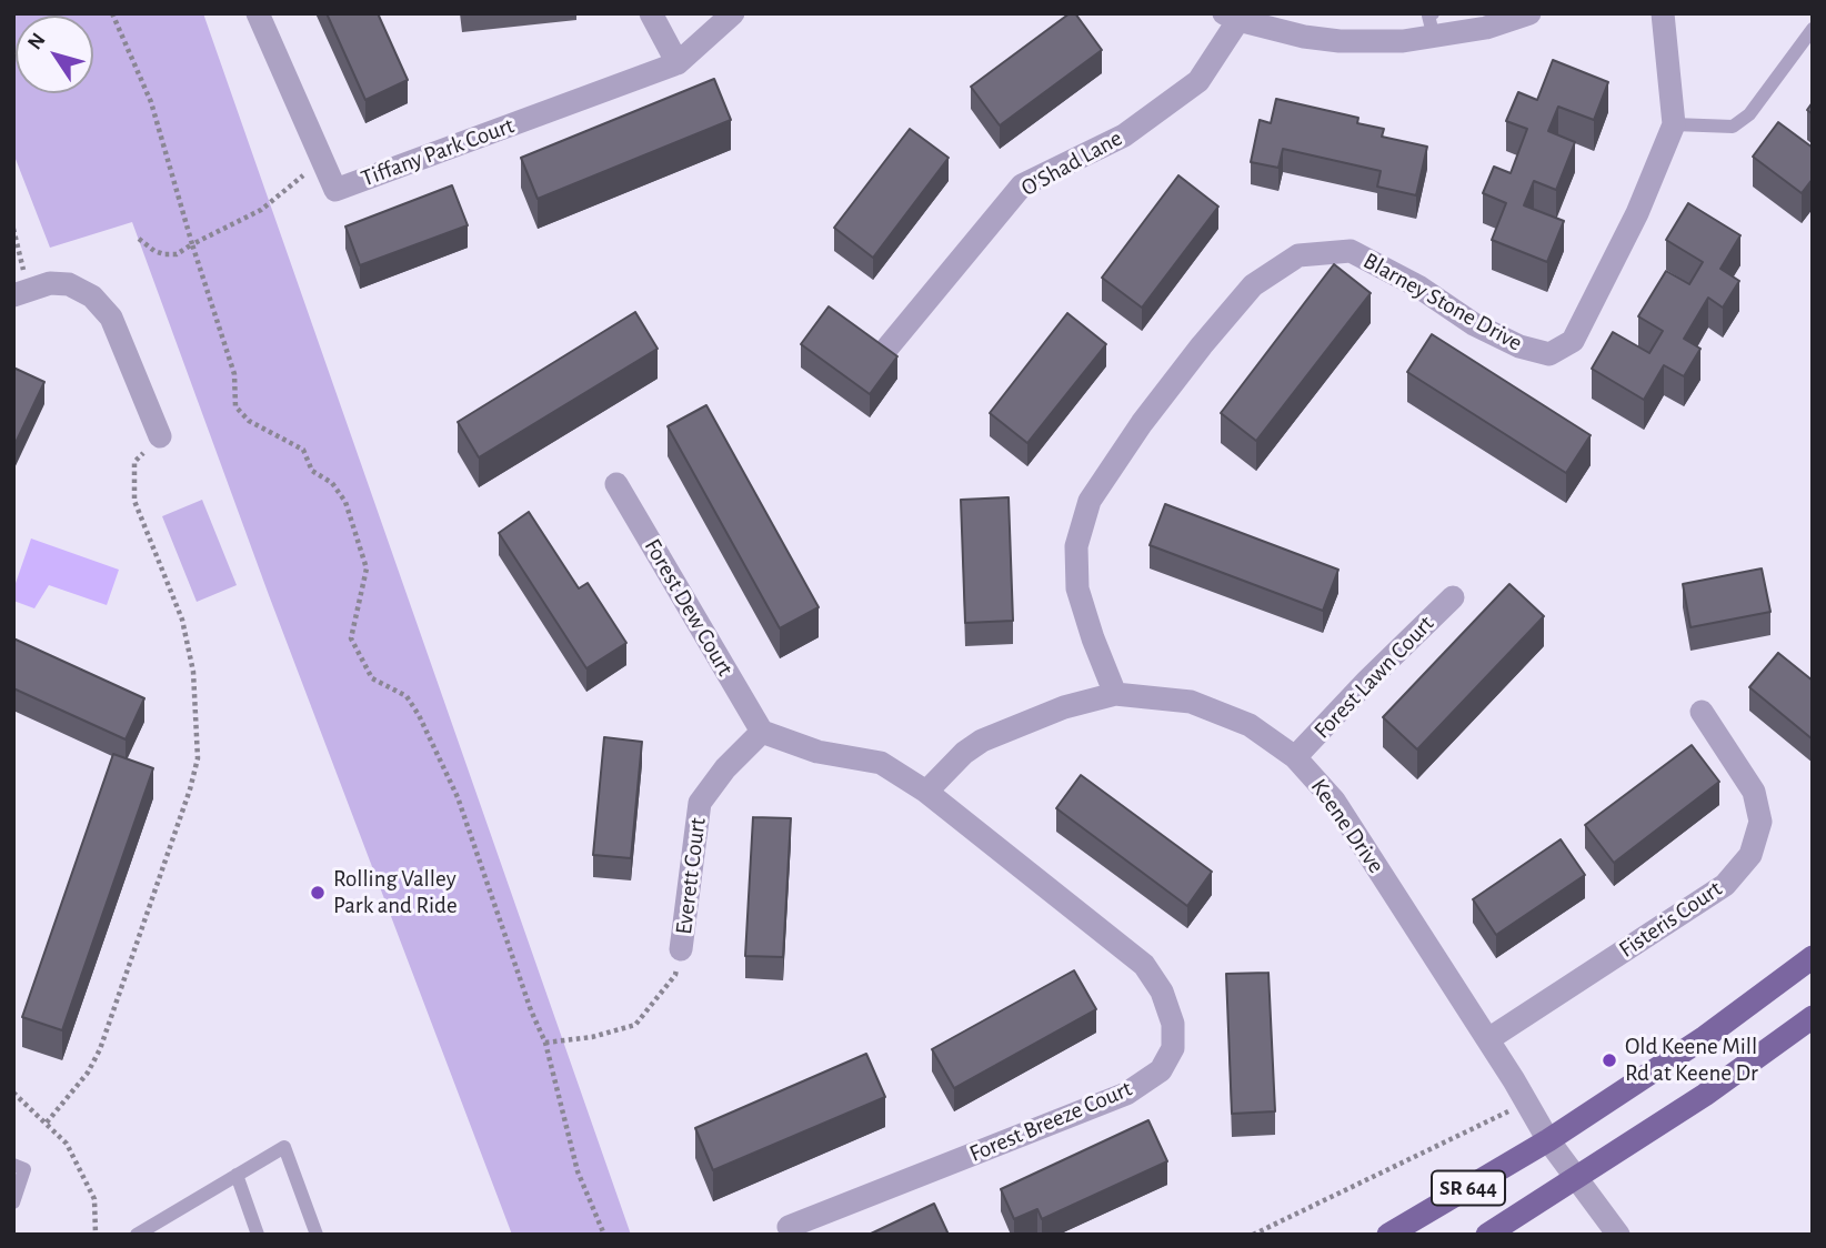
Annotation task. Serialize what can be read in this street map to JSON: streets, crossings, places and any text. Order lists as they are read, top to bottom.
{
  "streets": {
    "main road": ["SR 644"],
    "street": [
      "Tiffany Park Court",
      "O'Shad Lane",
      "Blarney Stone Drive",
      "Forest Dew Court",
      "Forest Lawn Court",
      "Keene Drive",
      "Everett Court",
      "Fisteris Court",
      "Forest Breeze Court"
    ]
  },
  "crossings": [
    ["Blarney Stone Drive", "Keene Drive"],
    ["Forest Dew Court", "Everett Court"],
    ["Forest Lawn Court", "Keene Drive"],
    ["Keene Drive", "Fisteris Court"],
    ["Keene Drive", "Forest Breeze Court"],
    ["Keene Drive", "SR 644"]
  ],
  "places": ["Rolling Valley Park and Ride", "Old Keene Mill Rd at Keene Dr"],
  "north": "top left"
}
